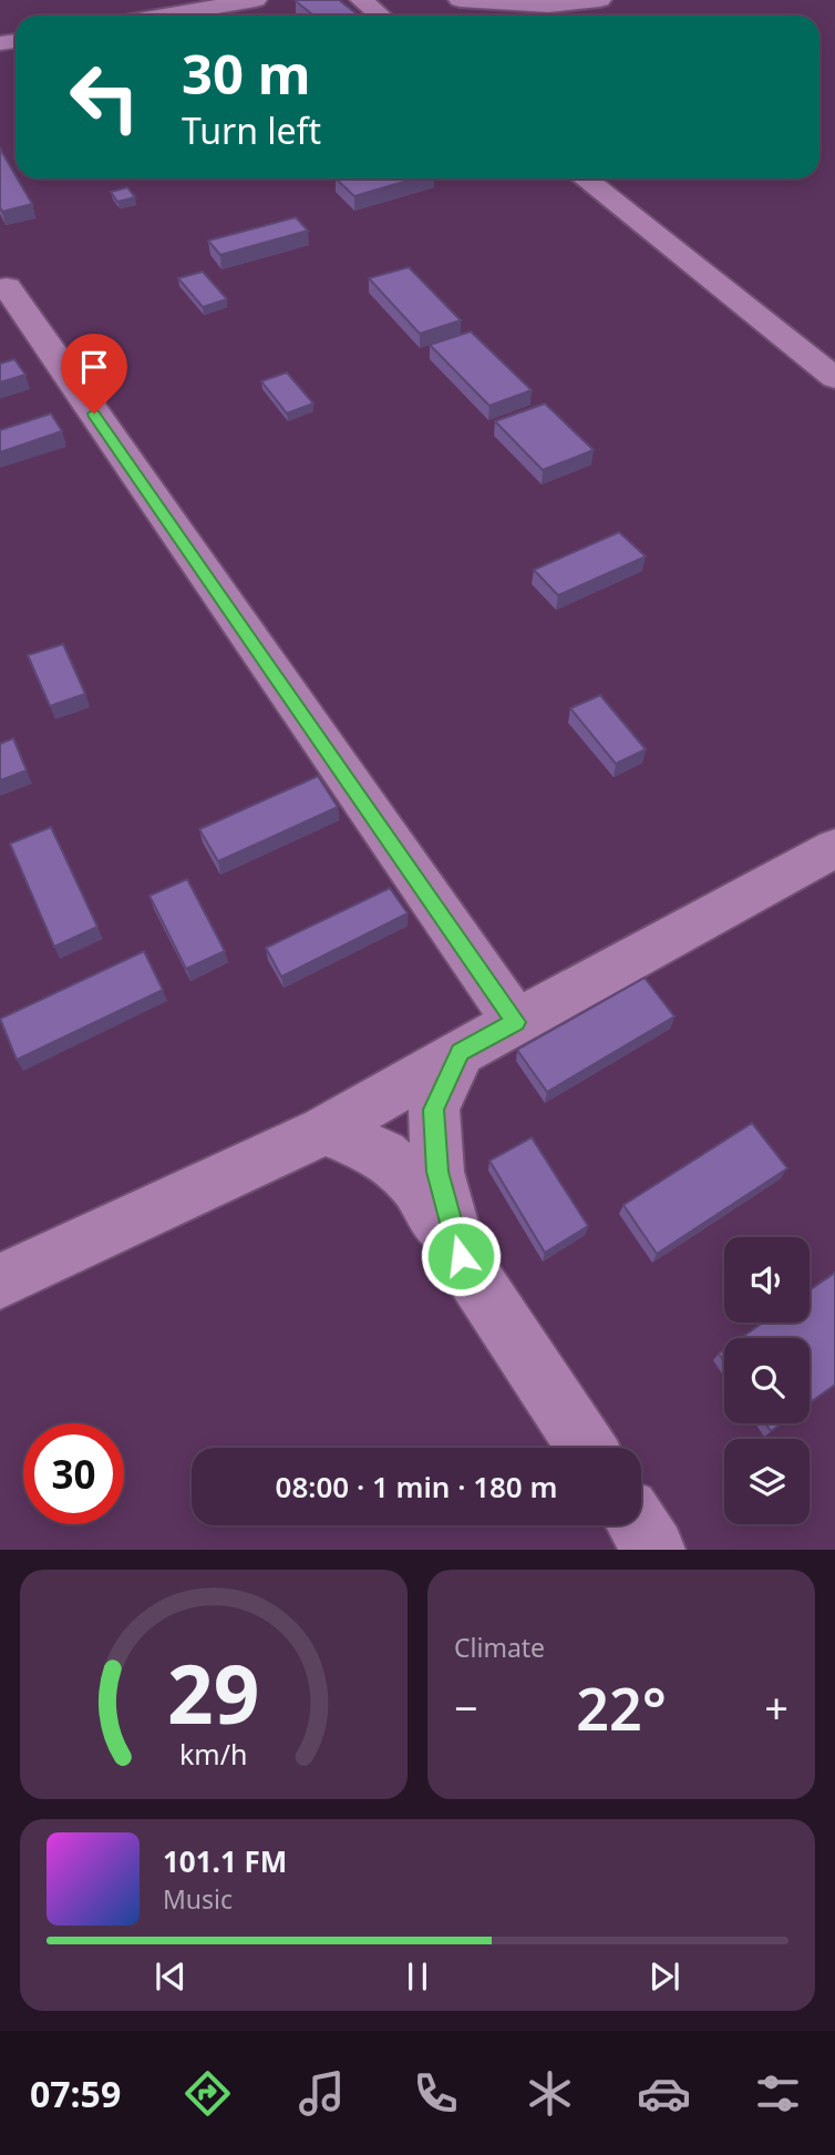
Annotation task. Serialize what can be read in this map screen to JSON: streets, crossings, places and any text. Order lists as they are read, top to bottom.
{
  "page": {
    "turn": ["30 m", "Turn left"],
    "limit": "30",
    "trip": "08:00 · 1 min · 180 m",
    "tile": "Climate",
    "heat": ["−", "22°", "+"],
    "song": ["101.1 FM", "Music"],
    "tabs": "07:59",
    "gauge": ["29", "km/h"]
  }
}
